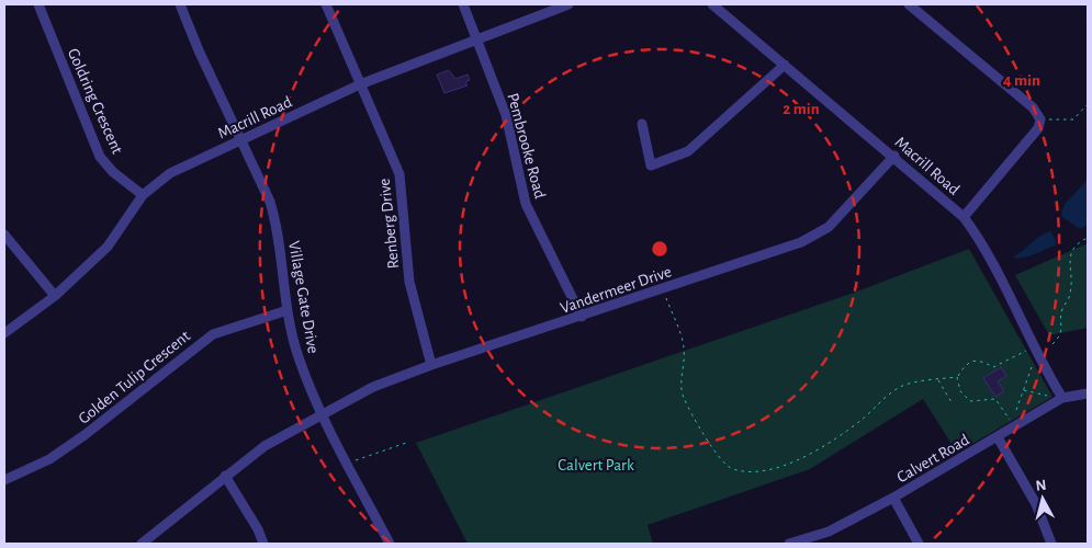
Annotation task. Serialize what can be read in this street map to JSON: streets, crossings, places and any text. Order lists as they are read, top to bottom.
{
  "streets": {
    "street": [
      "Goldring Crescent",
      "Macrill Road",
      "Pembrooke Road",
      "Renberg Drive",
      "Vandermeer Drive",
      "Village Gate Drive",
      "Golden Tulip Crescent",
      "Calvert Road"
    ]
  },
  "crossings": [
    ["Goldring Crescent", "Macrill Road"],
    ["Macrill Road", "Pembrooke Road"],
    ["Macrill Road", "Renberg Drive"],
    ["Macrill Road", "Vandermeer Drive"],
    ["Macrill Road", "Village Gate Drive"],
    ["Macrill Road", "Calvert Road"],
    ["Pembrooke Road", "Vandermeer Drive"],
    ["Renberg Drive", "Vandermeer Drive"],
    ["Vandermeer Drive", "Village Gate Drive"],
    ["Village Gate Drive", "Golden Tulip Crescent"]
  ],
  "parks": ["Calvert Park"],
  "north": "top",
  "rings": ["4 min", "2 min"]
}
